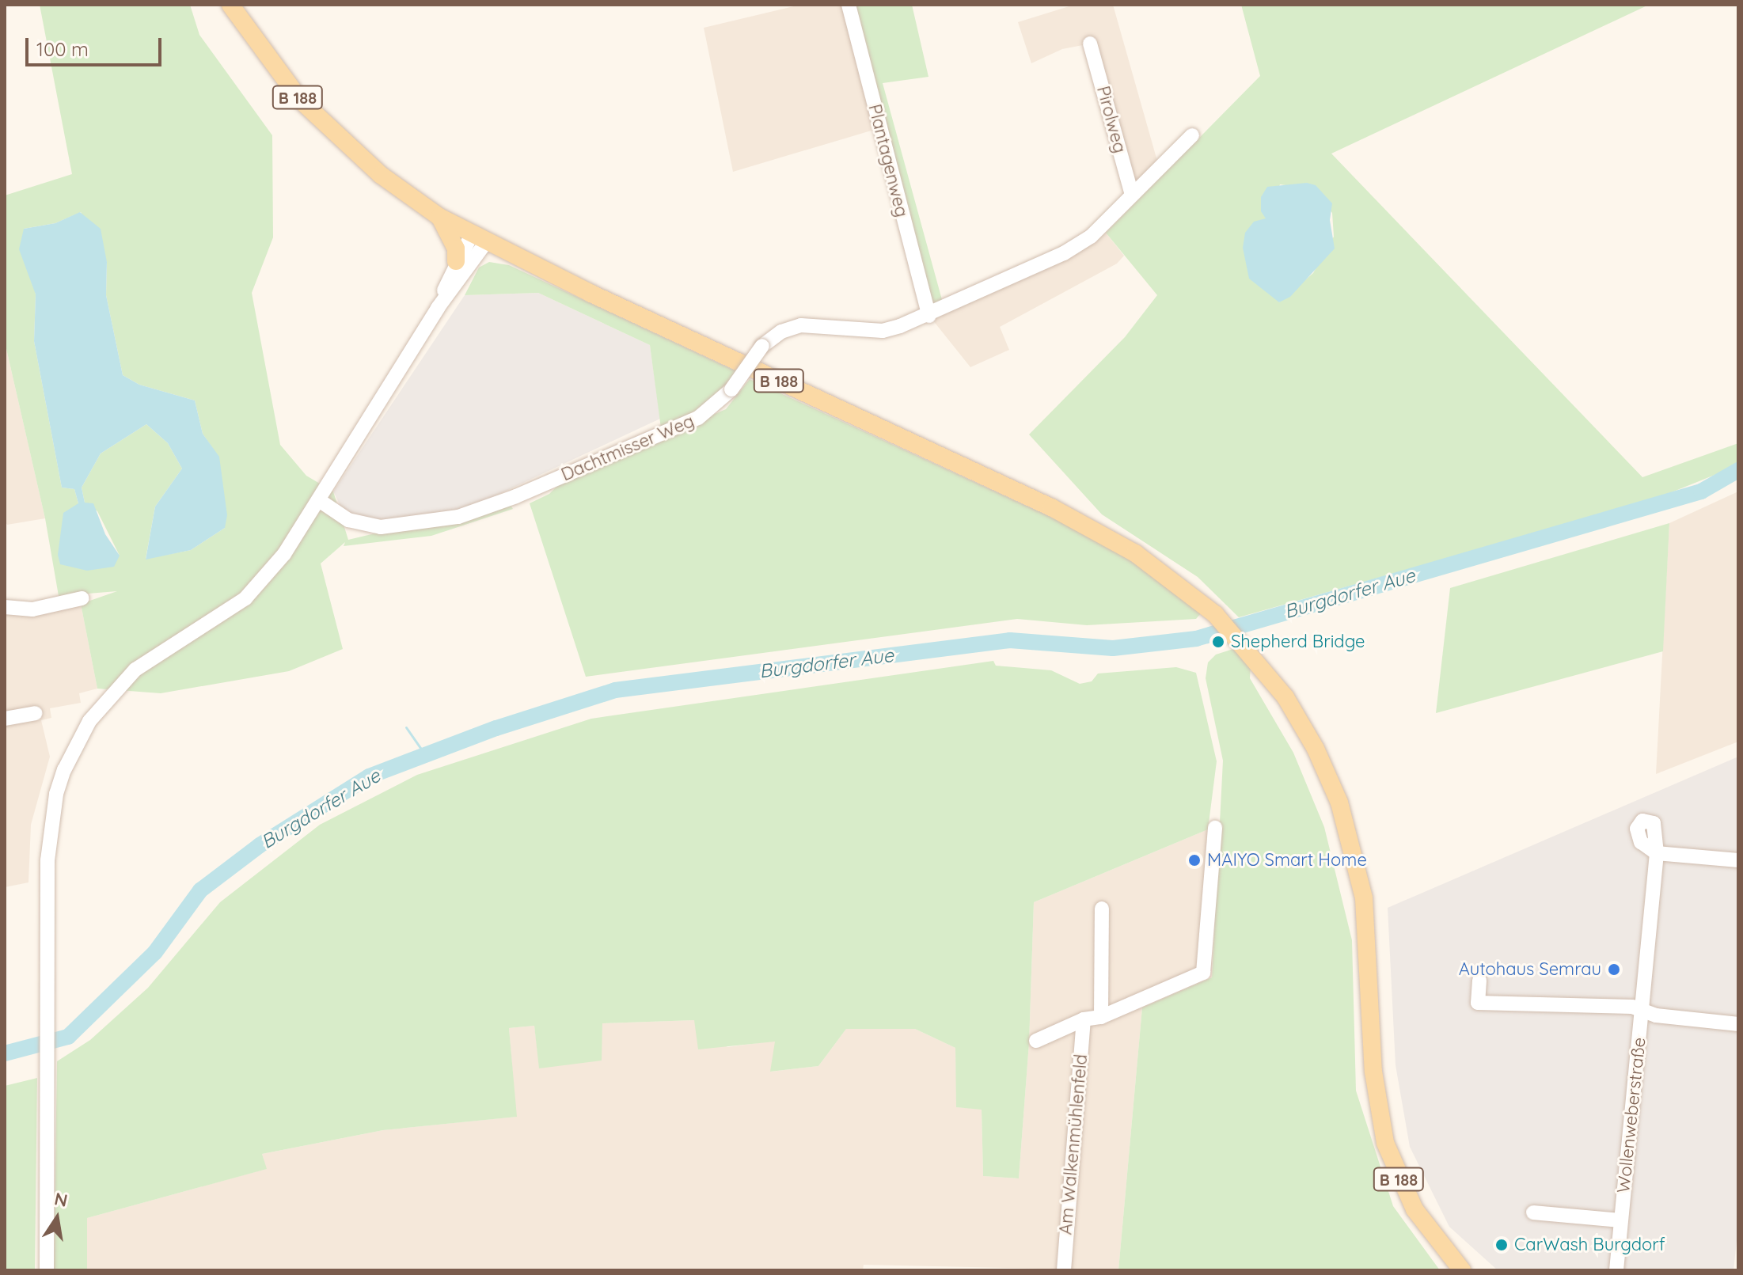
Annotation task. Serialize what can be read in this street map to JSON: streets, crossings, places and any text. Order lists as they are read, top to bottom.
{
  "streets": {
    "main road": ["B 188"],
    "street": [
      "Pirolweg",
      "Plantagenweg",
      "Dachtmisser Weg",
      "Wollenweberstraße",
      "Am Walkenmühlenfeld"
    ]
  },
  "crossings": [
    ["Pirolweg", "Dachtmisser Weg"],
    ["Plantagenweg", "Dachtmisser Weg"]
  ],
  "water": ["Burgdorfer Aue"],
  "places": [
    "Shepherd Bridge",
    "MAIYO Smart Home",
    "Autohaus Semrau",
    "CarWash Burgdorf"
  ],
  "scale_bar": "100 m",
  "north": "top"
}
